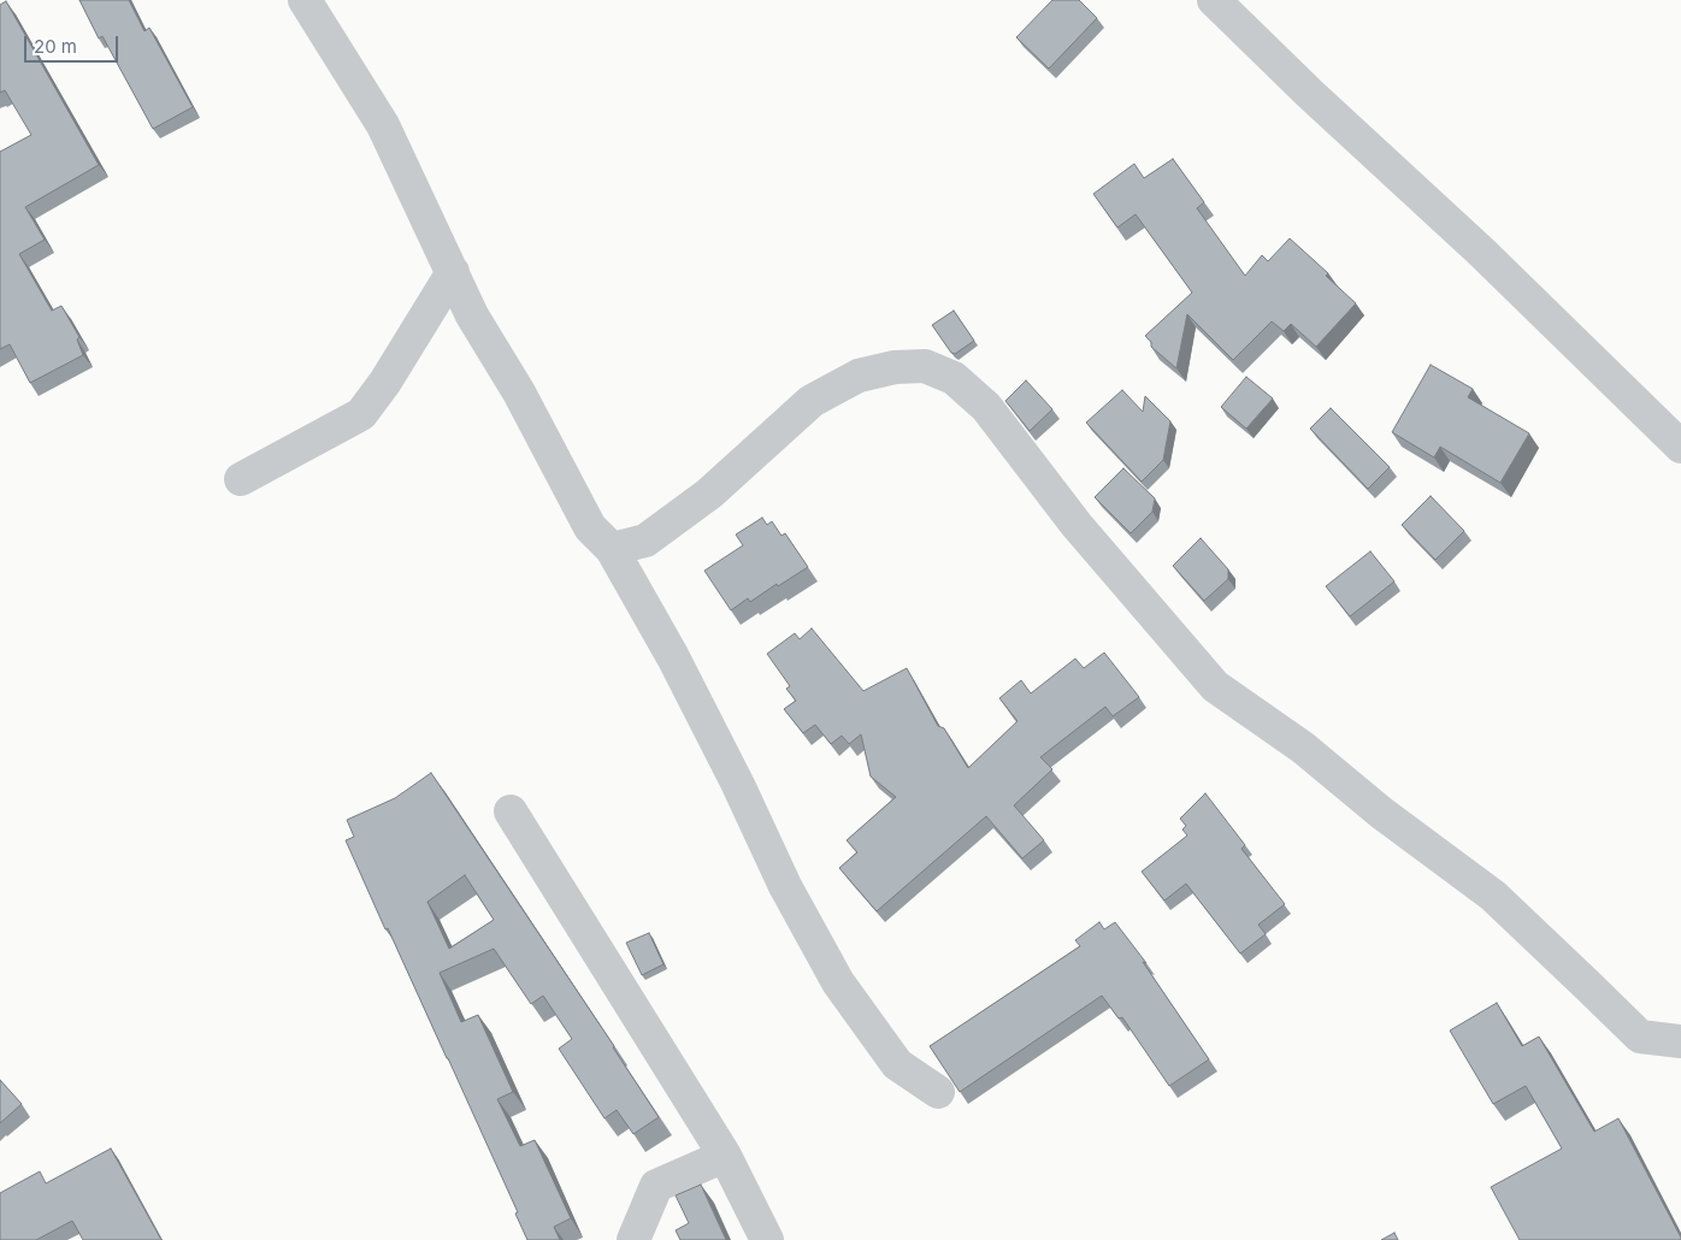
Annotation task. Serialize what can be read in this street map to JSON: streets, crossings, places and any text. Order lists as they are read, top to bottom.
{
  "scale_bar": "20 m"
}
